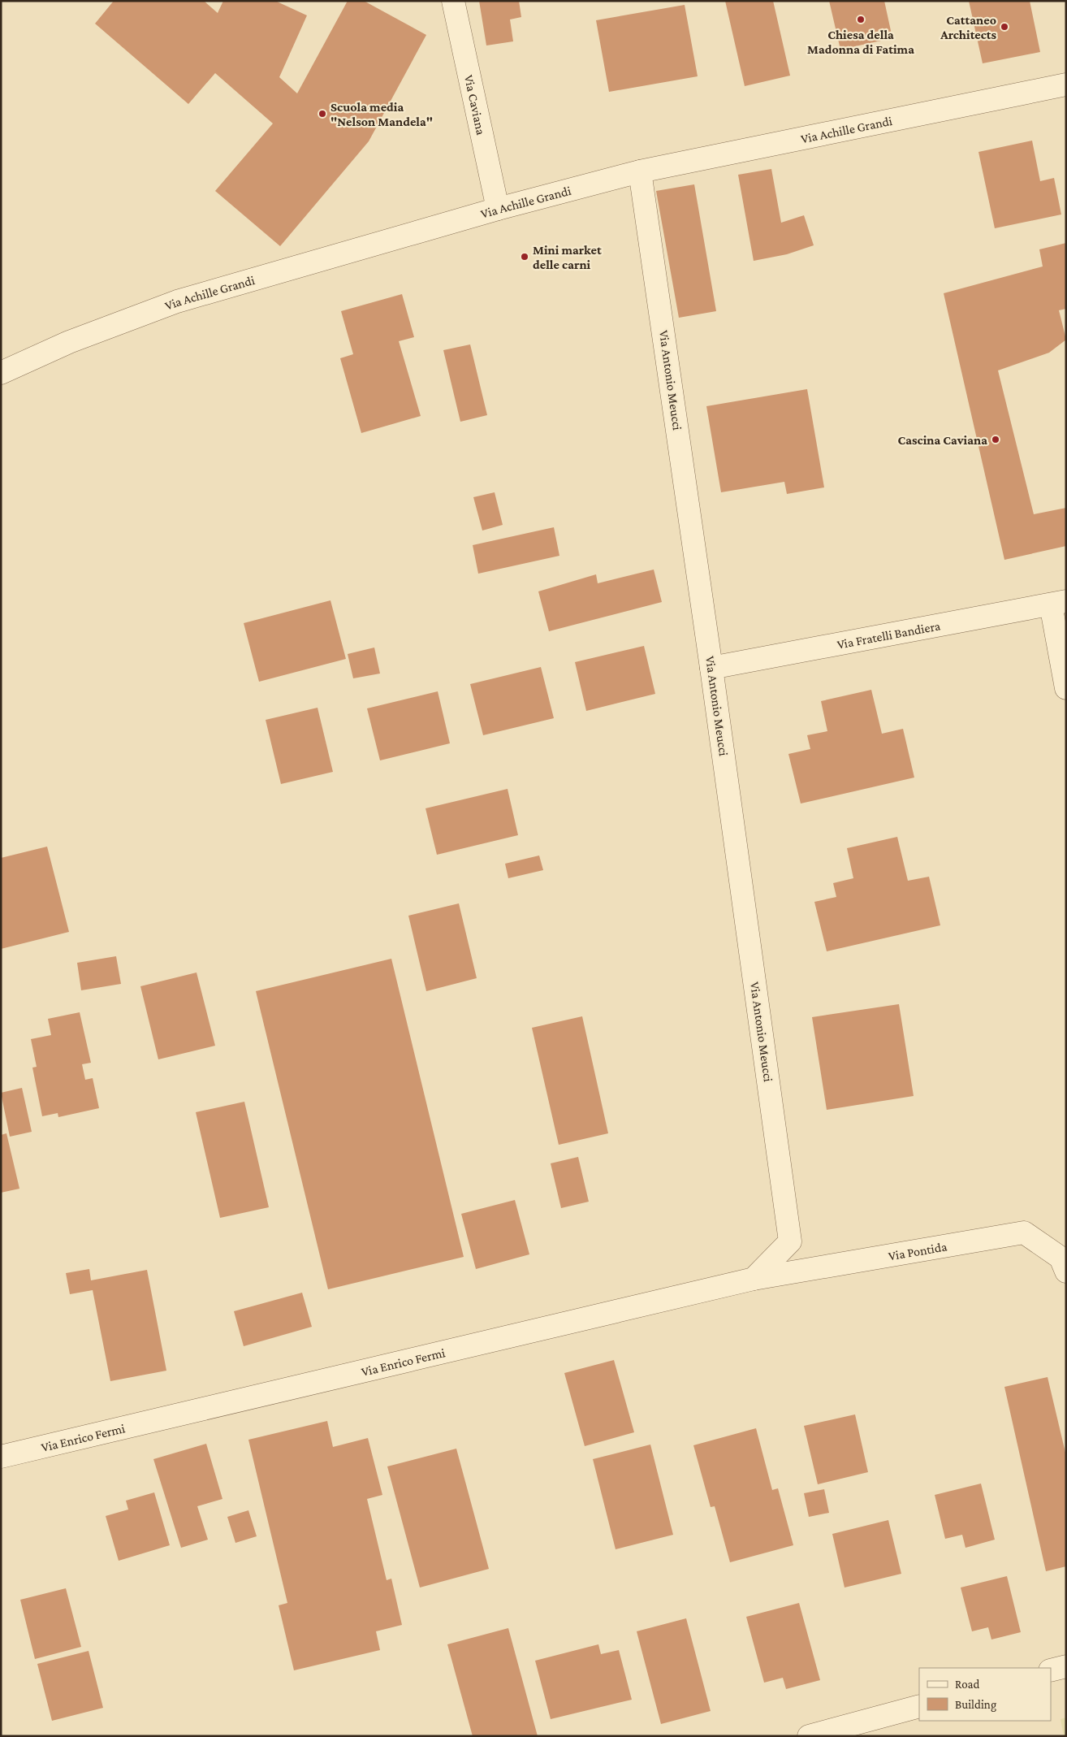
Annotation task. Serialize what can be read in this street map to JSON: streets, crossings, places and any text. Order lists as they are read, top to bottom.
{
  "streets": {
    "street": [
      "Via Caviana",
      "Via Achille Grandi",
      "Via Antonio Meucci",
      "Via Fratelli Bandiera",
      "Via Pontida",
      "Via Enrico Fermi"
    ]
  },
  "crossings": [
    ["Via Caviana", "Via Achille Grandi"],
    ["Via Achille Grandi", "Via Antonio Meucci"],
    ["Via Antonio Meucci", "Via Fratelli Bandiera"],
    ["Via Antonio Meucci", "Via Pontida"],
    ["Via Antonio Meucci", "Via Enrico Fermi"],
    ["Via Pontida", "Via Enrico Fermi"]
  ],
  "places": [
    "Chiesa della Madonna di Fatima",
    "Cattaneo Architects",
    "Scuola media \"Nelson Mandela\"",
    "Mini market delle carni",
    "Cascina Caviana"
  ],
  "legend": ["Road", "Building"]
}
